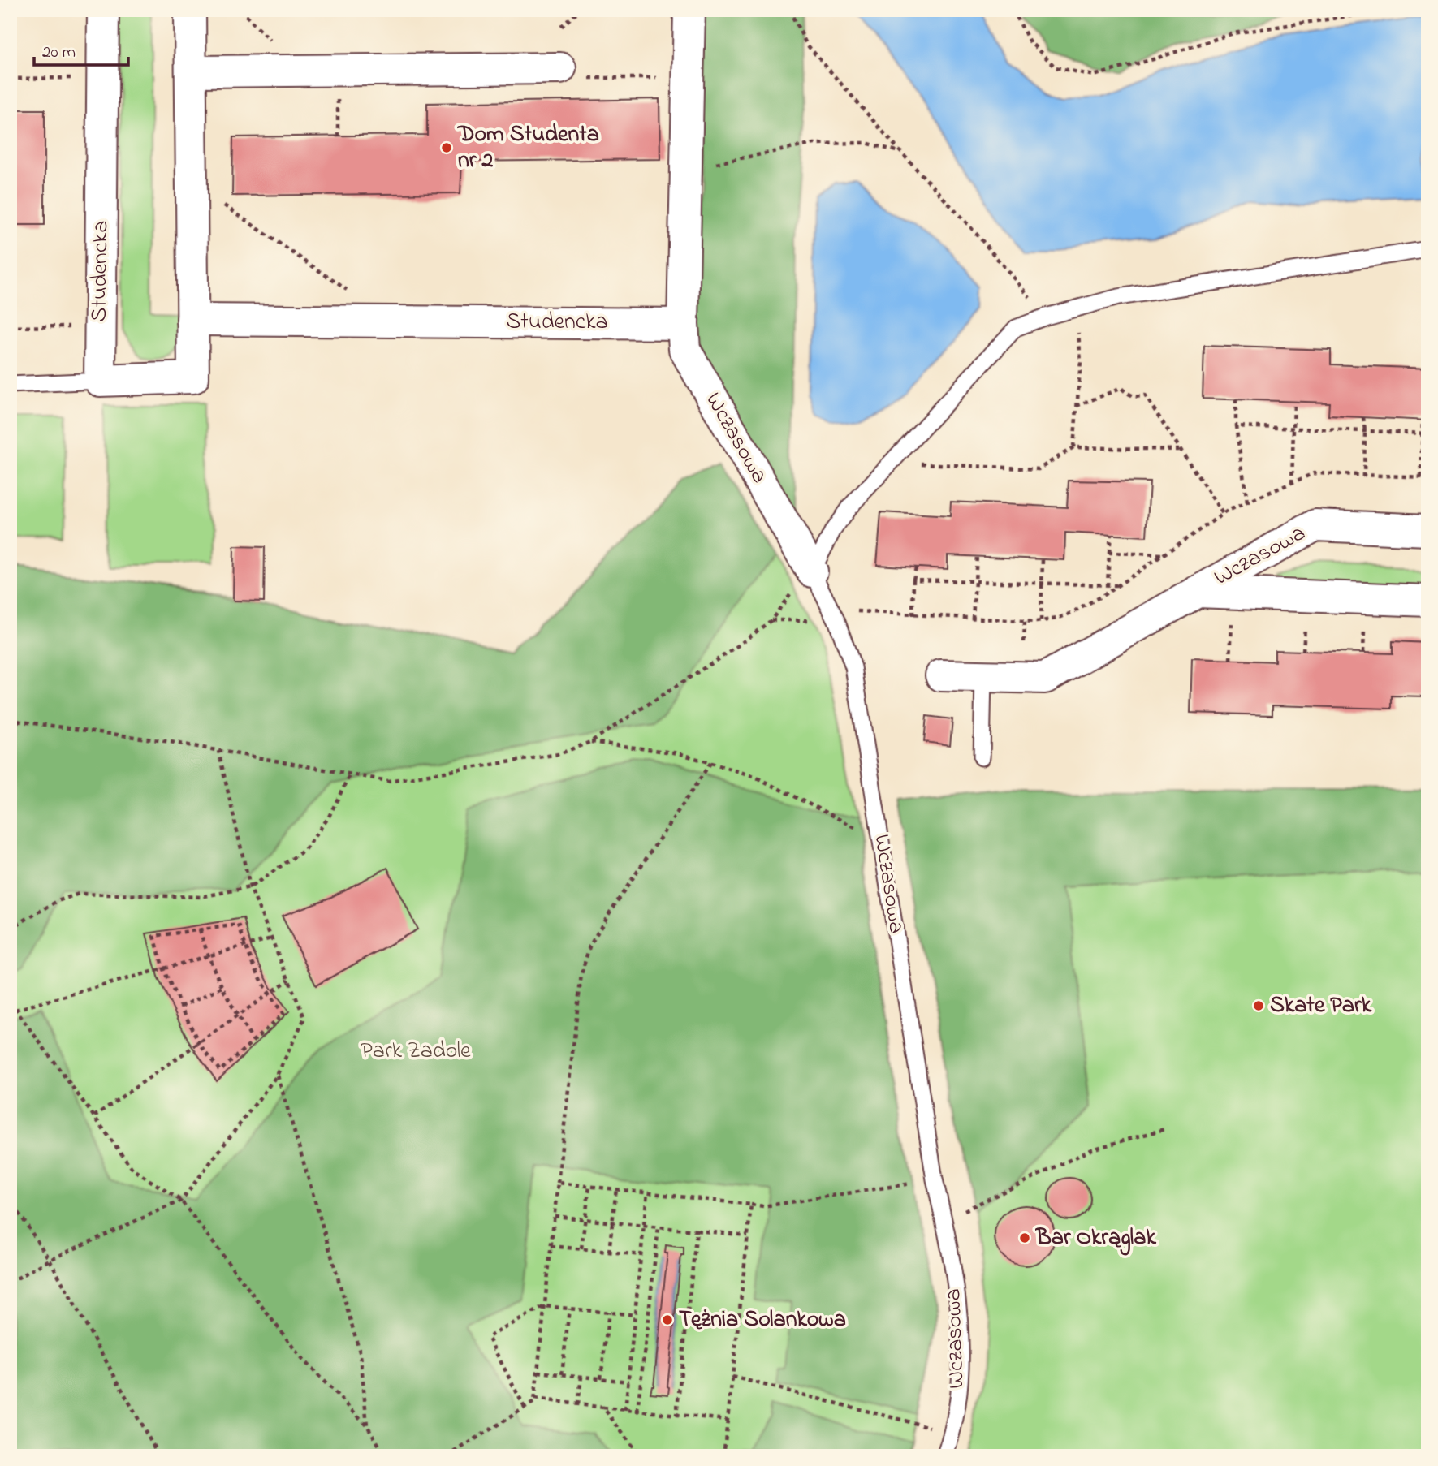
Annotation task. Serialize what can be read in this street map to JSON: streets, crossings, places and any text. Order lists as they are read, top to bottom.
{
  "streets": {
    "street": ["Studencka", "Wczasowa"]
  },
  "crossings": [
    ["Studencka", "Wczasowa"]
  ],
  "parks": ["Park Zadole"],
  "places": [
    "Dom Studenta nr 2",
    "Skate Park",
    "Bar Okrąglak",
    "Tężnia Solankowa"
  ],
  "scale_bar": "20 m"
}
